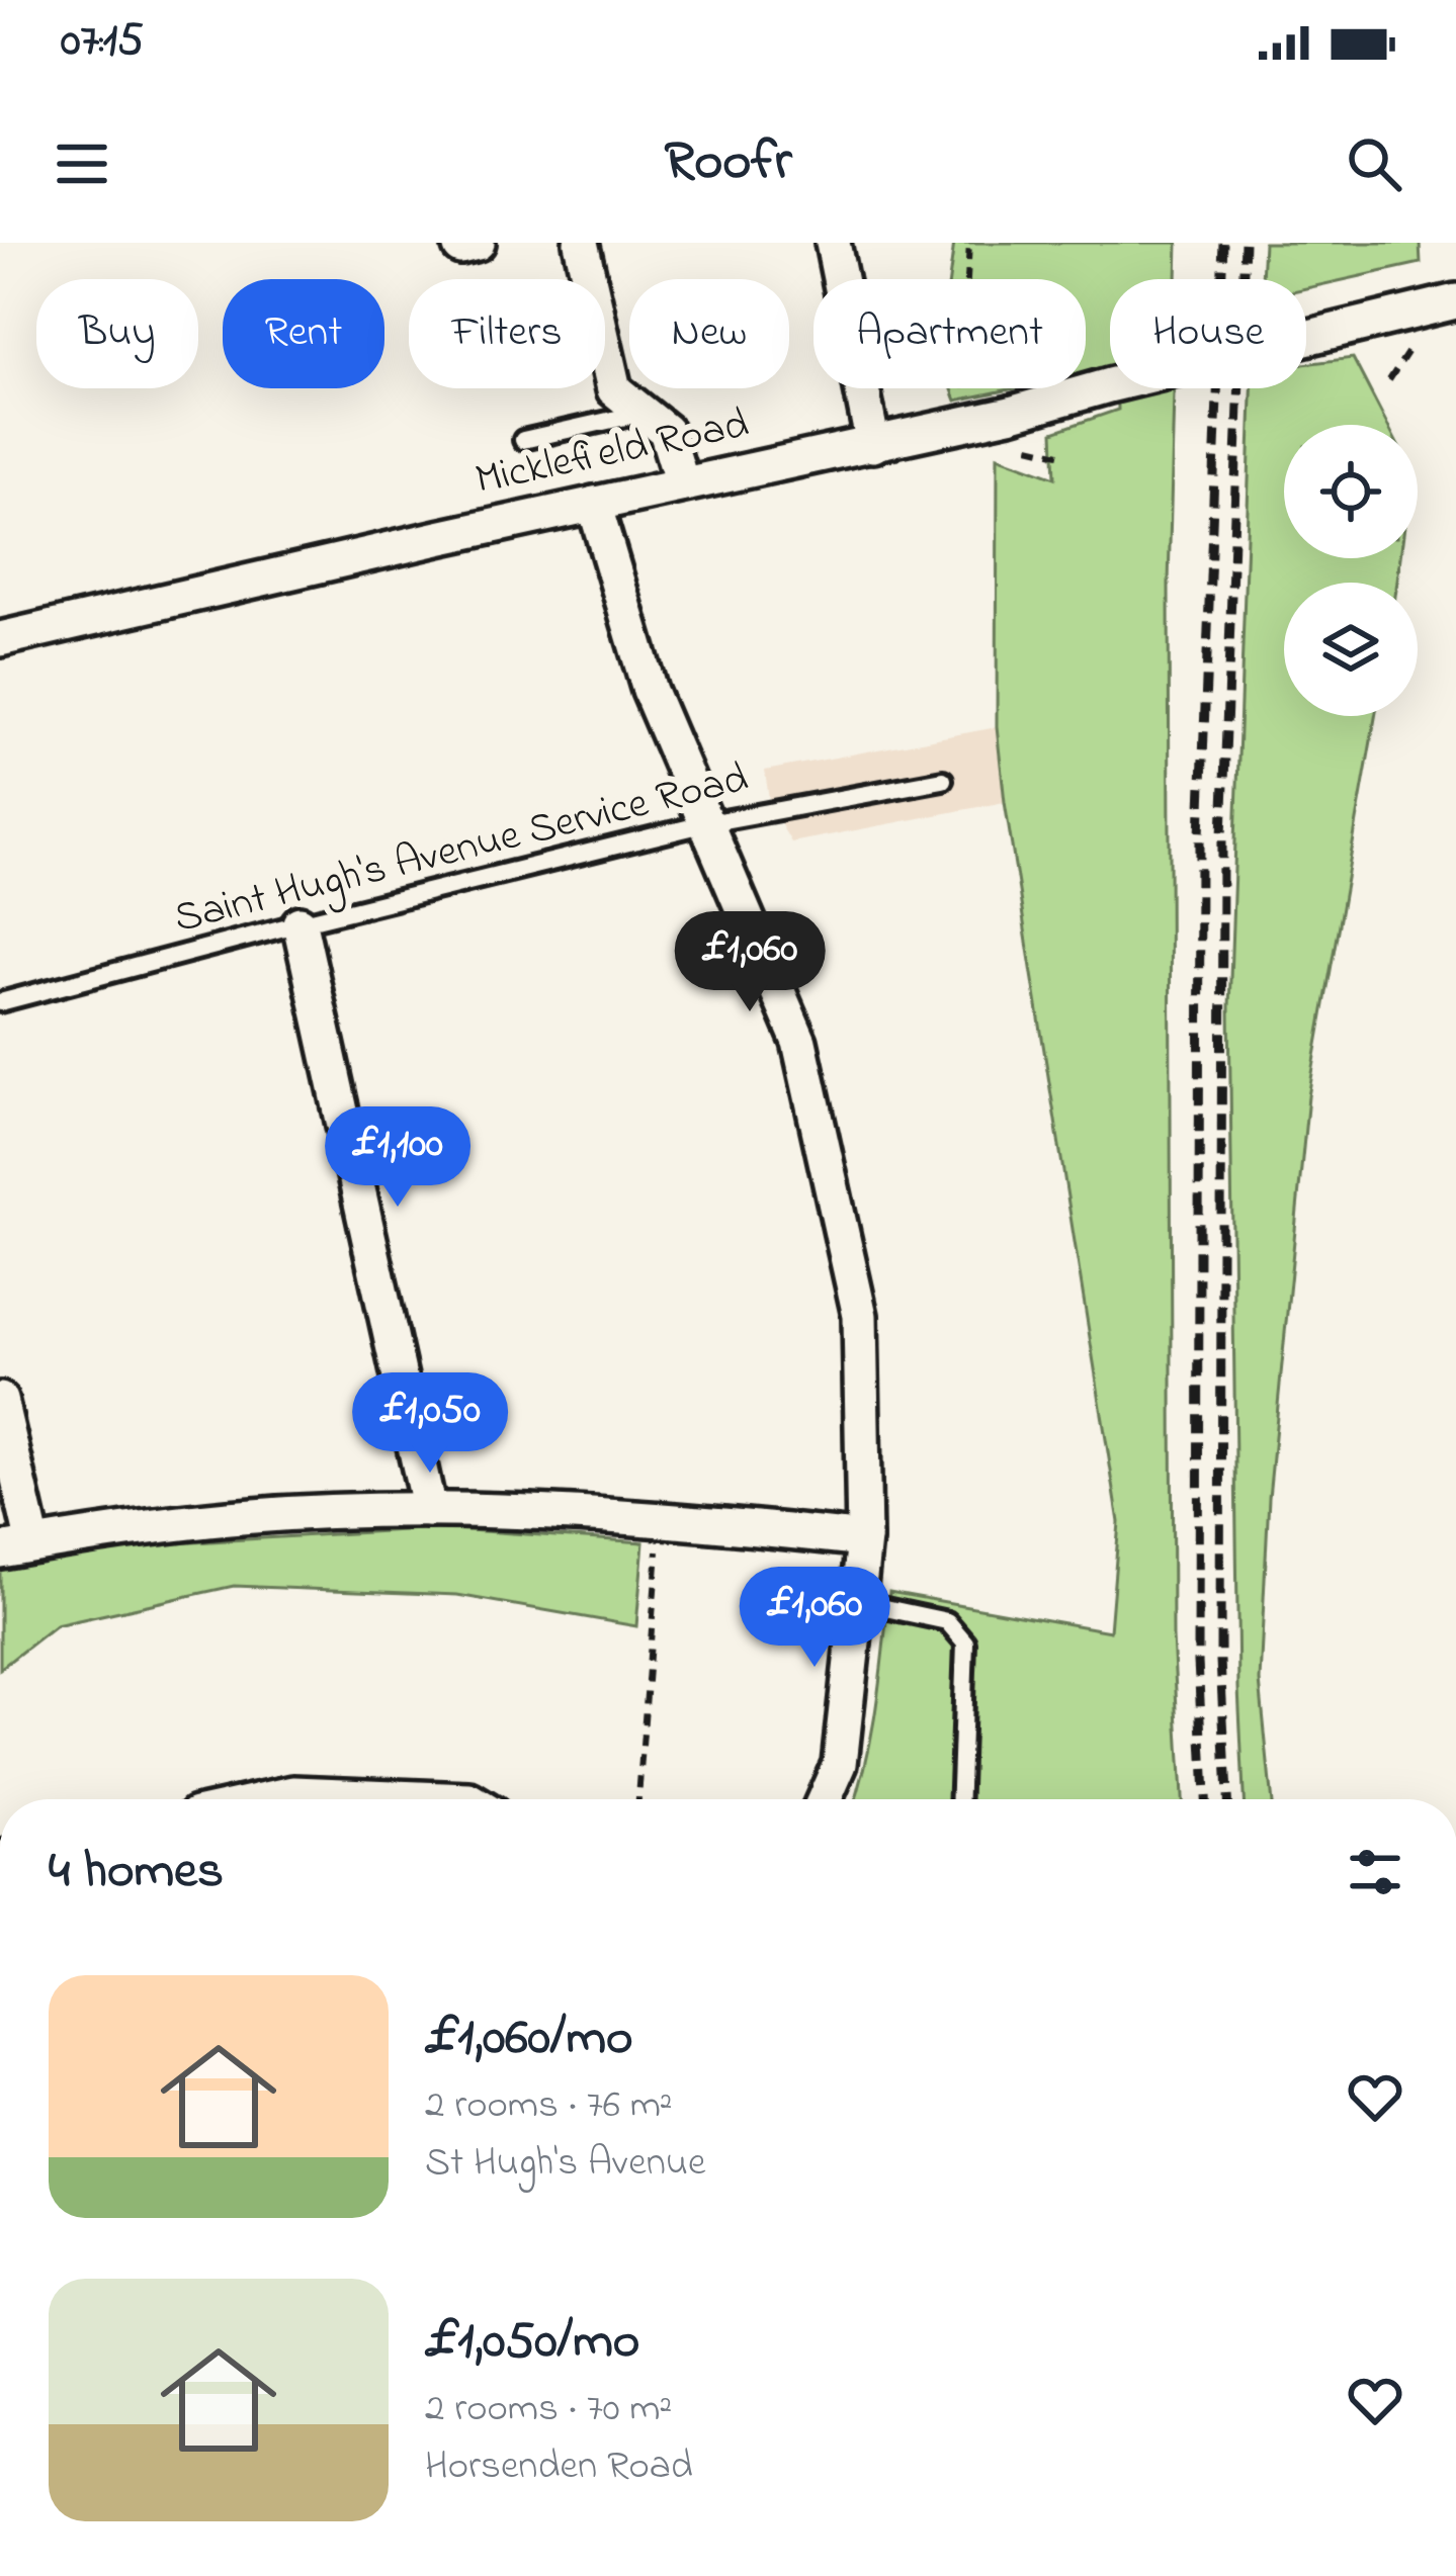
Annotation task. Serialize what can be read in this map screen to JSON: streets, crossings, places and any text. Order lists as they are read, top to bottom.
{
  "streets": {
    "street": ["Micklefield Road"],
    "lane": ["Saint Hugh's Avenue Service Road"]
  },
  "page": {
    "status": "07:15",
    "header": "Roofr",
    "chip": [
      "Buy",
      "Rent",
      "Filters",
      "New",
      "Apartment",
      "House"
    ],
    "price": [
      "£1,060",
      "£1,100",
      "£1,050",
      "£1,060"
    ],
    "heading": "4 homes",
    "list": [
      {
        "name": "£1,060/mo",
        "note": "2 rooms · 76 m² · St Hugh's Avenue"
      },
      {
        "name": "£1,050/mo",
        "note": "2 rooms · 70 m² · Horsenden Road"
      }
    ]
  }
}
